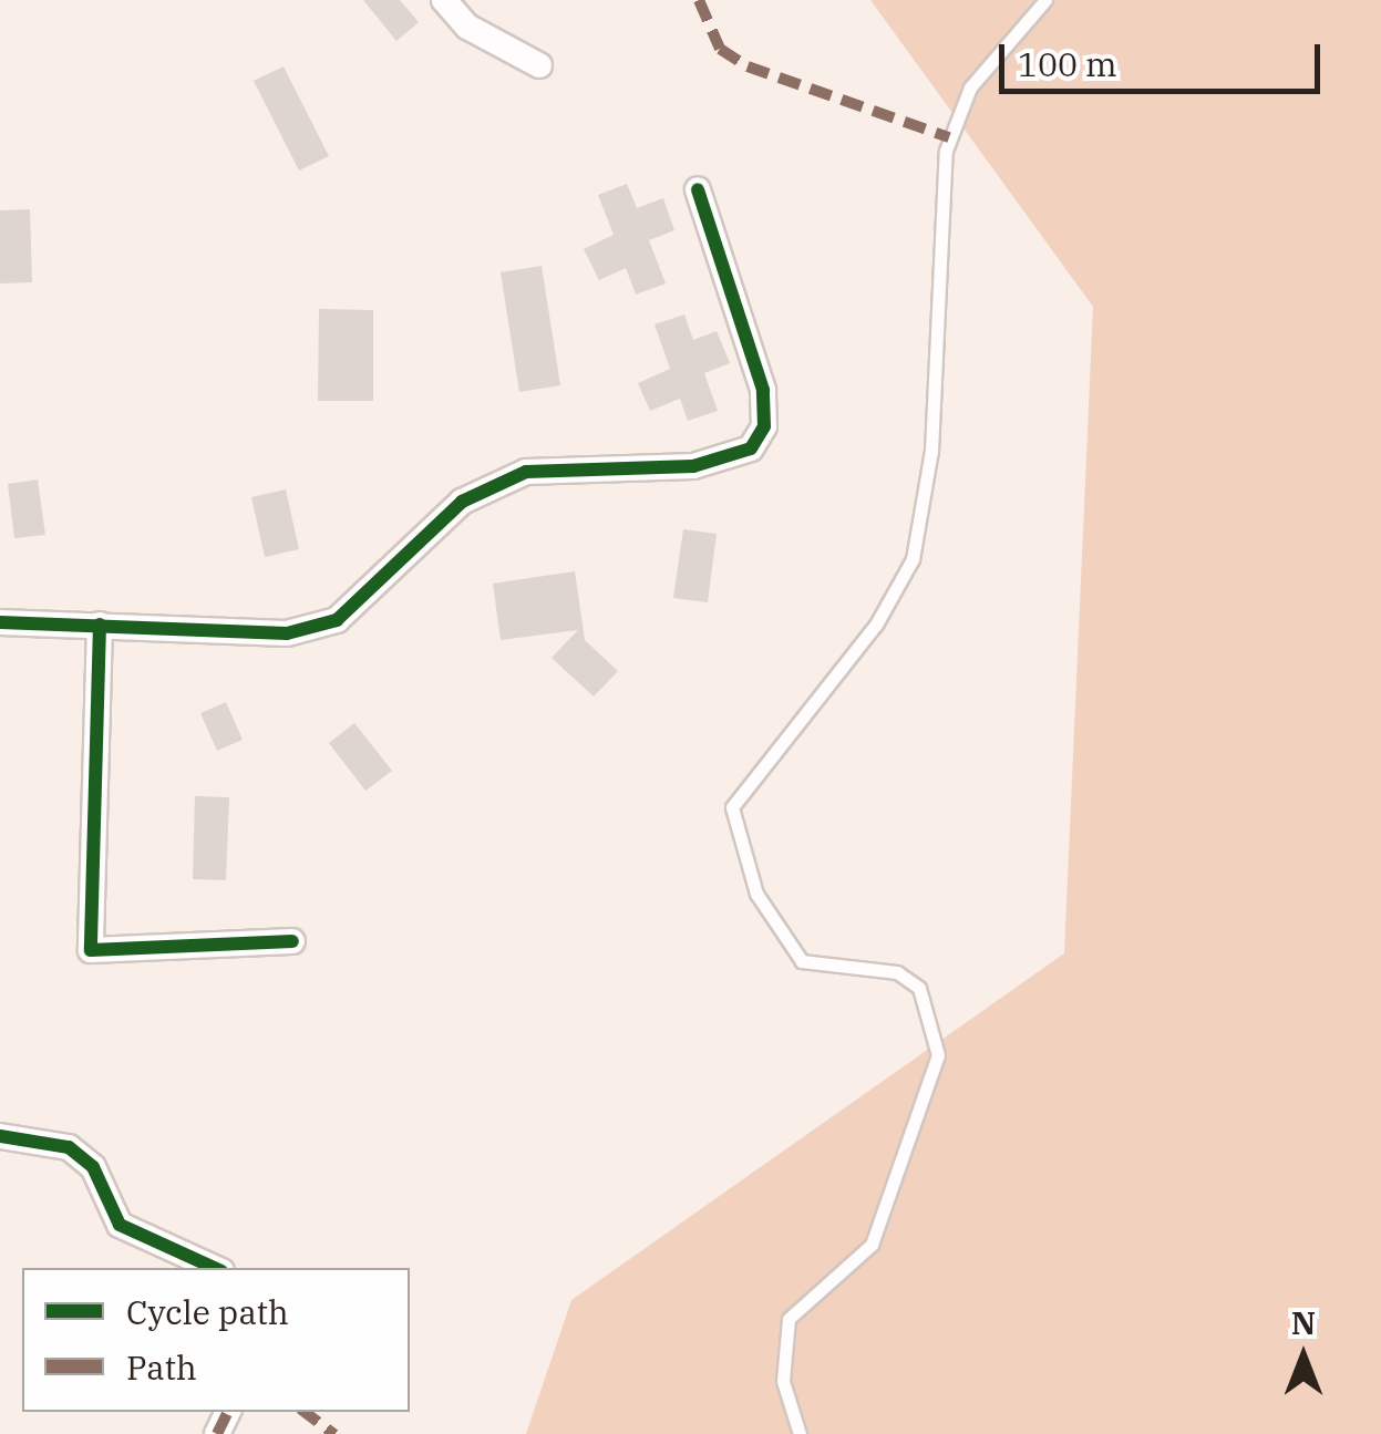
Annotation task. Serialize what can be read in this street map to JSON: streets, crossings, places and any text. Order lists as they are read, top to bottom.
{
  "legend": ["Cycle path", "Path"],
  "scale_bar": "100 m",
  "north": "top"
}
